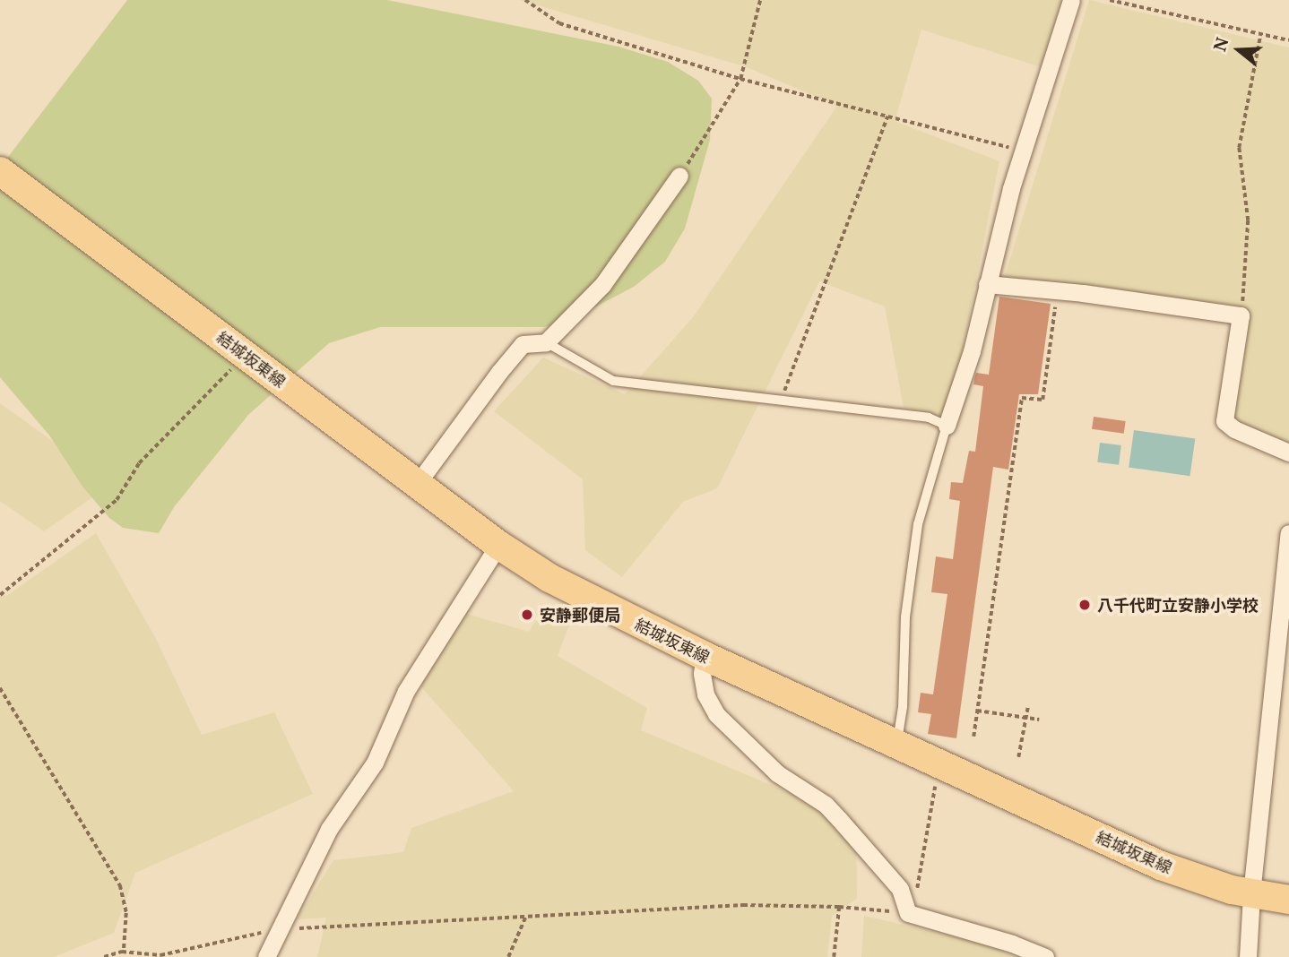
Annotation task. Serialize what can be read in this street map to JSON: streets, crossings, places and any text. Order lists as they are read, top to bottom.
{
  "streets": {
    "main road": ["結城坂東線"]
  },
  "places": ["八千代町立安静小学校", "安静郵便局"],
  "north": "left"
}
